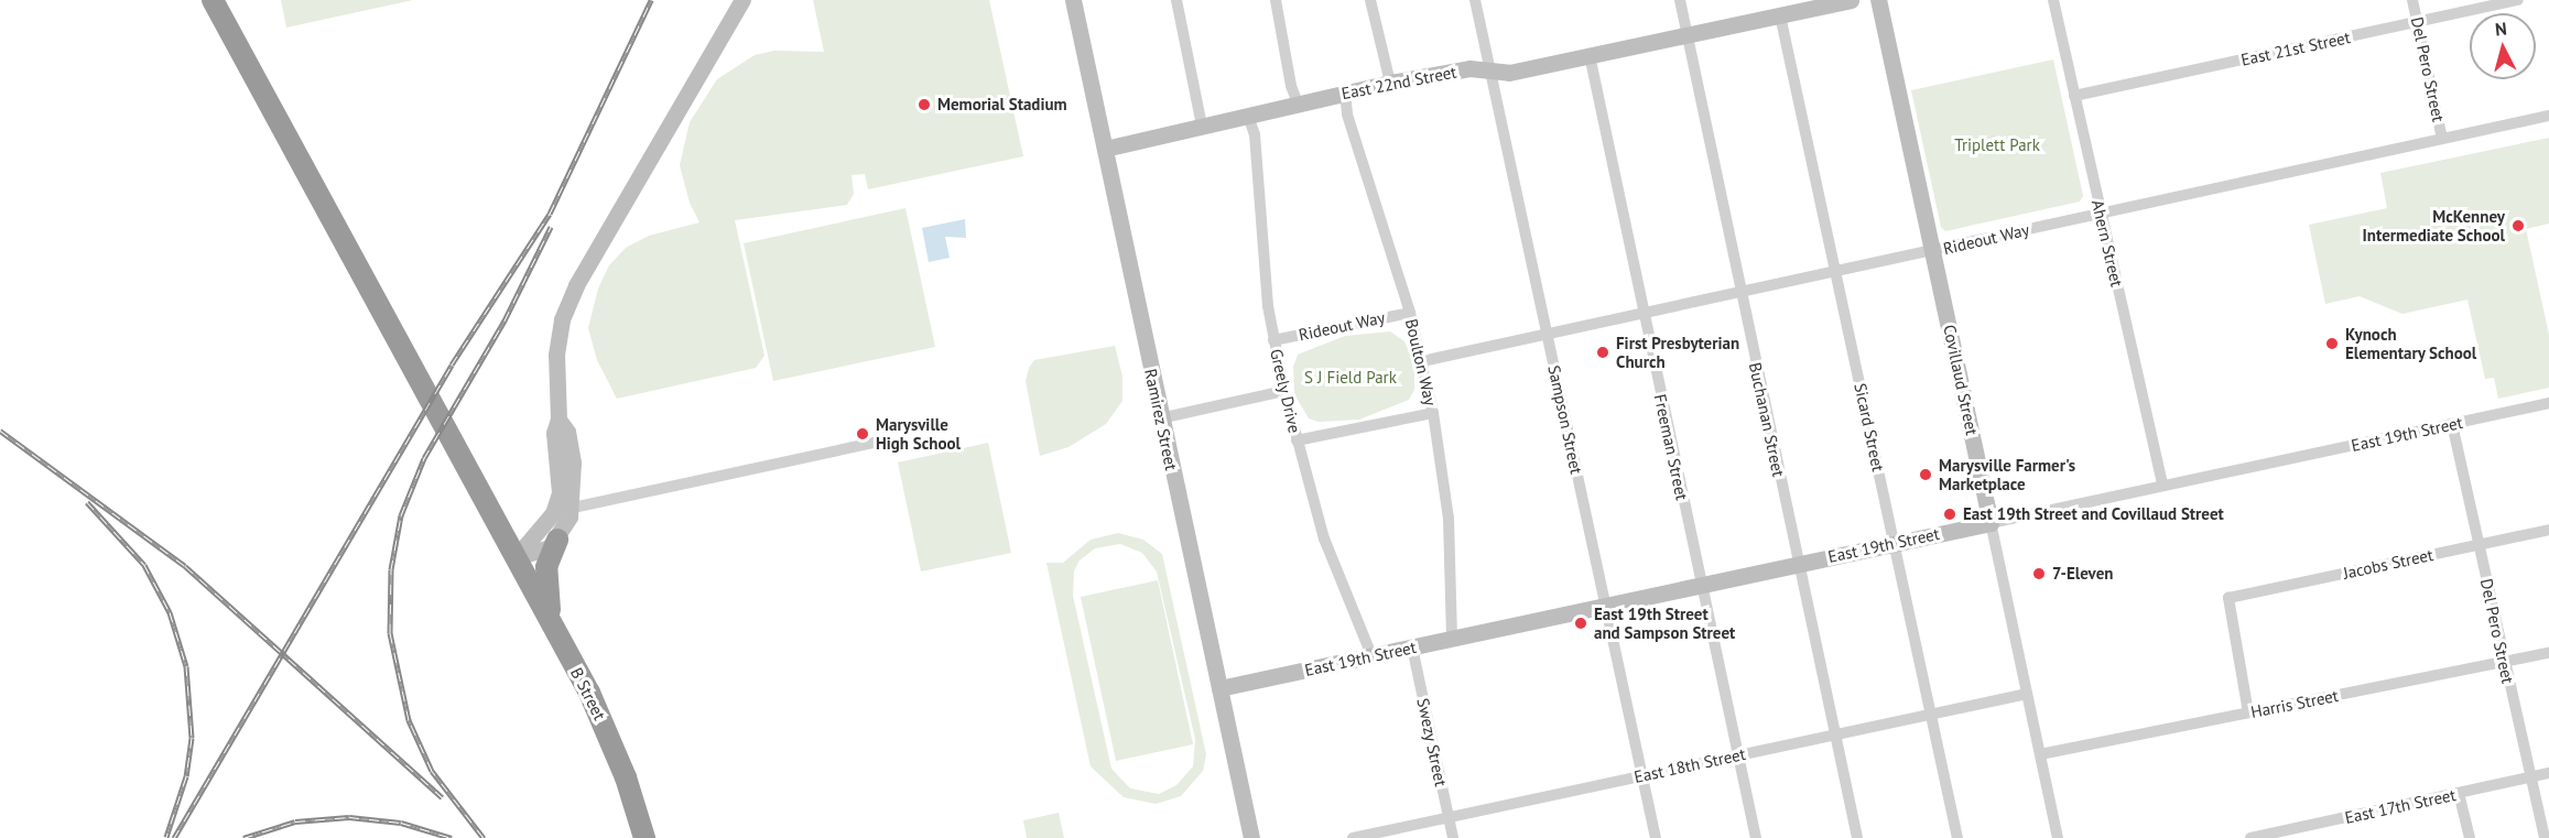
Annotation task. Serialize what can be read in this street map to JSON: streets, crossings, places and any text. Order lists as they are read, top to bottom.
{
  "streets": {
    "highway": ["B Street"],
    "street": [
      "East 21st Street",
      "Del Pero Street",
      "East 22nd Street",
      "Rideout Way",
      "Ahern Street",
      "Boulton Way",
      "Covillaud Street",
      "Greely Drive",
      "Ramirez Street",
      "Sampson Street",
      "Buchanan Street",
      "Sicard Street",
      "East 19th Street",
      "Freeman Street",
      "Jacobs Street",
      "Harris Street",
      "Swezy Street",
      "East 18th Street",
      "East 17th Street"
    ]
  },
  "crossings": [
    ["East 21st Street", "Del Pero Street"],
    ["East 21st Street", "Ahern Street"],
    ["Del Pero Street", "Rideout Way"],
    ["Del Pero Street", "East 19th Street"],
    ["Del Pero Street", "Jacobs Street"],
    ["Del Pero Street", "Harris Street"],
    ["Del Pero Street", "East 17th Street"],
    ["East 22nd Street", "Boulton Way"],
    ["East 22nd Street", "Greely Drive"],
    ["East 22nd Street", "Ramirez Street"],
    ["East 22nd Street", "Sampson Street"],
    ["East 22nd Street", "Buchanan Street"],
    ["East 22nd Street", "Sicard Street"],
    ["East 22nd Street", "Freeman Street"],
    ["Rideout Way", "Ahern Street"],
    ["Rideout Way", "Boulton Way"],
    ["Rideout Way", "Covillaud Street"],
    ["Rideout Way", "Greely Drive"],
    ["Rideout Way", "Sampson Street"],
    ["Rideout Way", "Buchanan Street"],
    ["Rideout Way", "Sicard Street"],
    ["Rideout Way", "Freeman Street"],
    ["Ahern Street", "East 19th Street"],
    ["Boulton Way", "East 19th Street"],
    ["Covillaud Street", "East 19th Street"],
    ["Covillaud Street", "Harris Street"],
    ["Covillaud Street", "East 18th Street"],
    ["Greely Drive", "East 19th Street"],
    ["Ramirez Street", "East 19th Street"],
    ["Sampson Street", "East 19th Street"],
    ["Sampson Street", "East 18th Street"],
    ["Buchanan Street", "East 19th Street"],
    ["Buchanan Street", "East 18th Street"],
    ["Sicard Street", "East 19th Street"],
    ["Sicard Street", "East 18th Street"],
    ["East 19th Street", "Freeman Street"],
    ["East 19th Street", "Swezy Street"],
    ["Freeman Street", "East 18th Street"],
    ["Jacobs Street", "Harris Street"],
    ["Swezy Street", "East 18th Street"]
  ],
  "parks": ["Triplett Park", "S J Field Park"],
  "places": [
    "Memorial Stadium",
    "McKenney Intermediate School",
    "Kynoch Elementary School",
    "First Presbyterian Church",
    "Marysville High School",
    "Marysville Farmer's Marketplace",
    "East 19th Street and Covillaud Street",
    "7-Eleven",
    "East 19th Street and Sampson Street"
  ],
  "north": "top"
}
